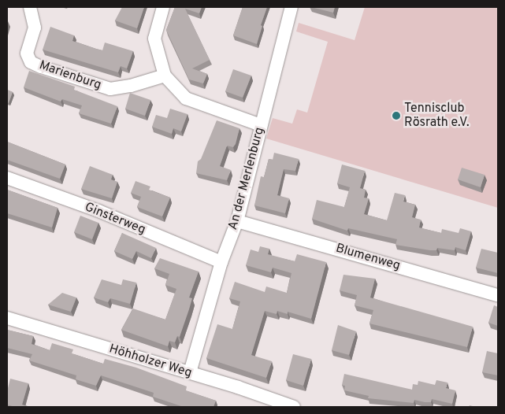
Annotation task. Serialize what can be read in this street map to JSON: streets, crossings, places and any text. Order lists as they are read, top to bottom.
{
  "streets": {
    "street": [
      "Marienburg",
      "An der Merlenburg",
      "Ginsterweg",
      "Blumenweg",
      "Höhholzer Weg"
    ]
  },
  "crossings": [
    ["An der Merlenburg", "Ginsterweg"],
    ["An der Merlenburg", "Blumenweg"],
    ["An der Merlenburg", "Höhholzer Weg"]
  ],
  "places": ["Tennisclub Rösrath e.V."]
}
